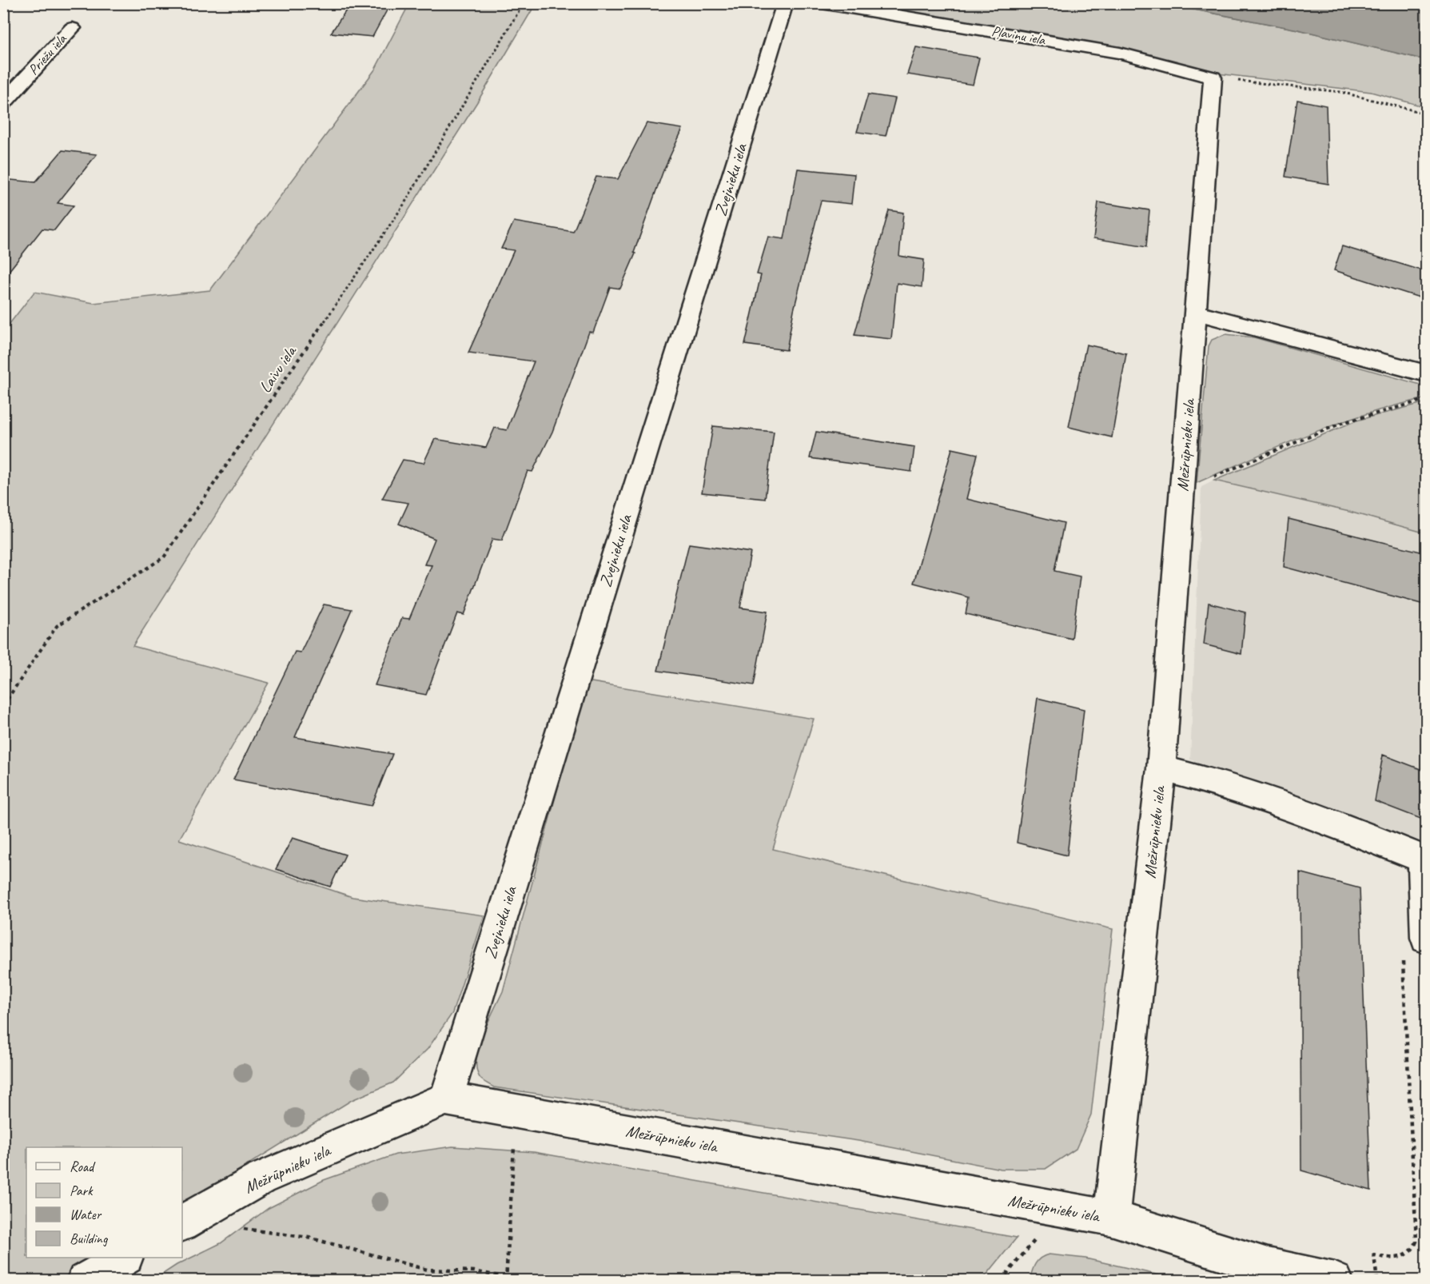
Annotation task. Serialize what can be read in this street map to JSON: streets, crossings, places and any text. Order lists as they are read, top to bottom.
{
  "streets": {
    "street": [
      "Pļaviņu iela",
      "Priežu iela",
      "Zvejnieku iela",
      "Mežrūpnieku iela"
    ],
    "path": ["Laivu iela"]
  },
  "crossings": [
    ["Pļaviņu iela", "Mežrūpnieku iela"],
    ["Zvejnieku iela", "Mežrūpnieku iela"]
  ],
  "legend": [
    "Road",
    "Park",
    "Water",
    "Building"
  ]
}
